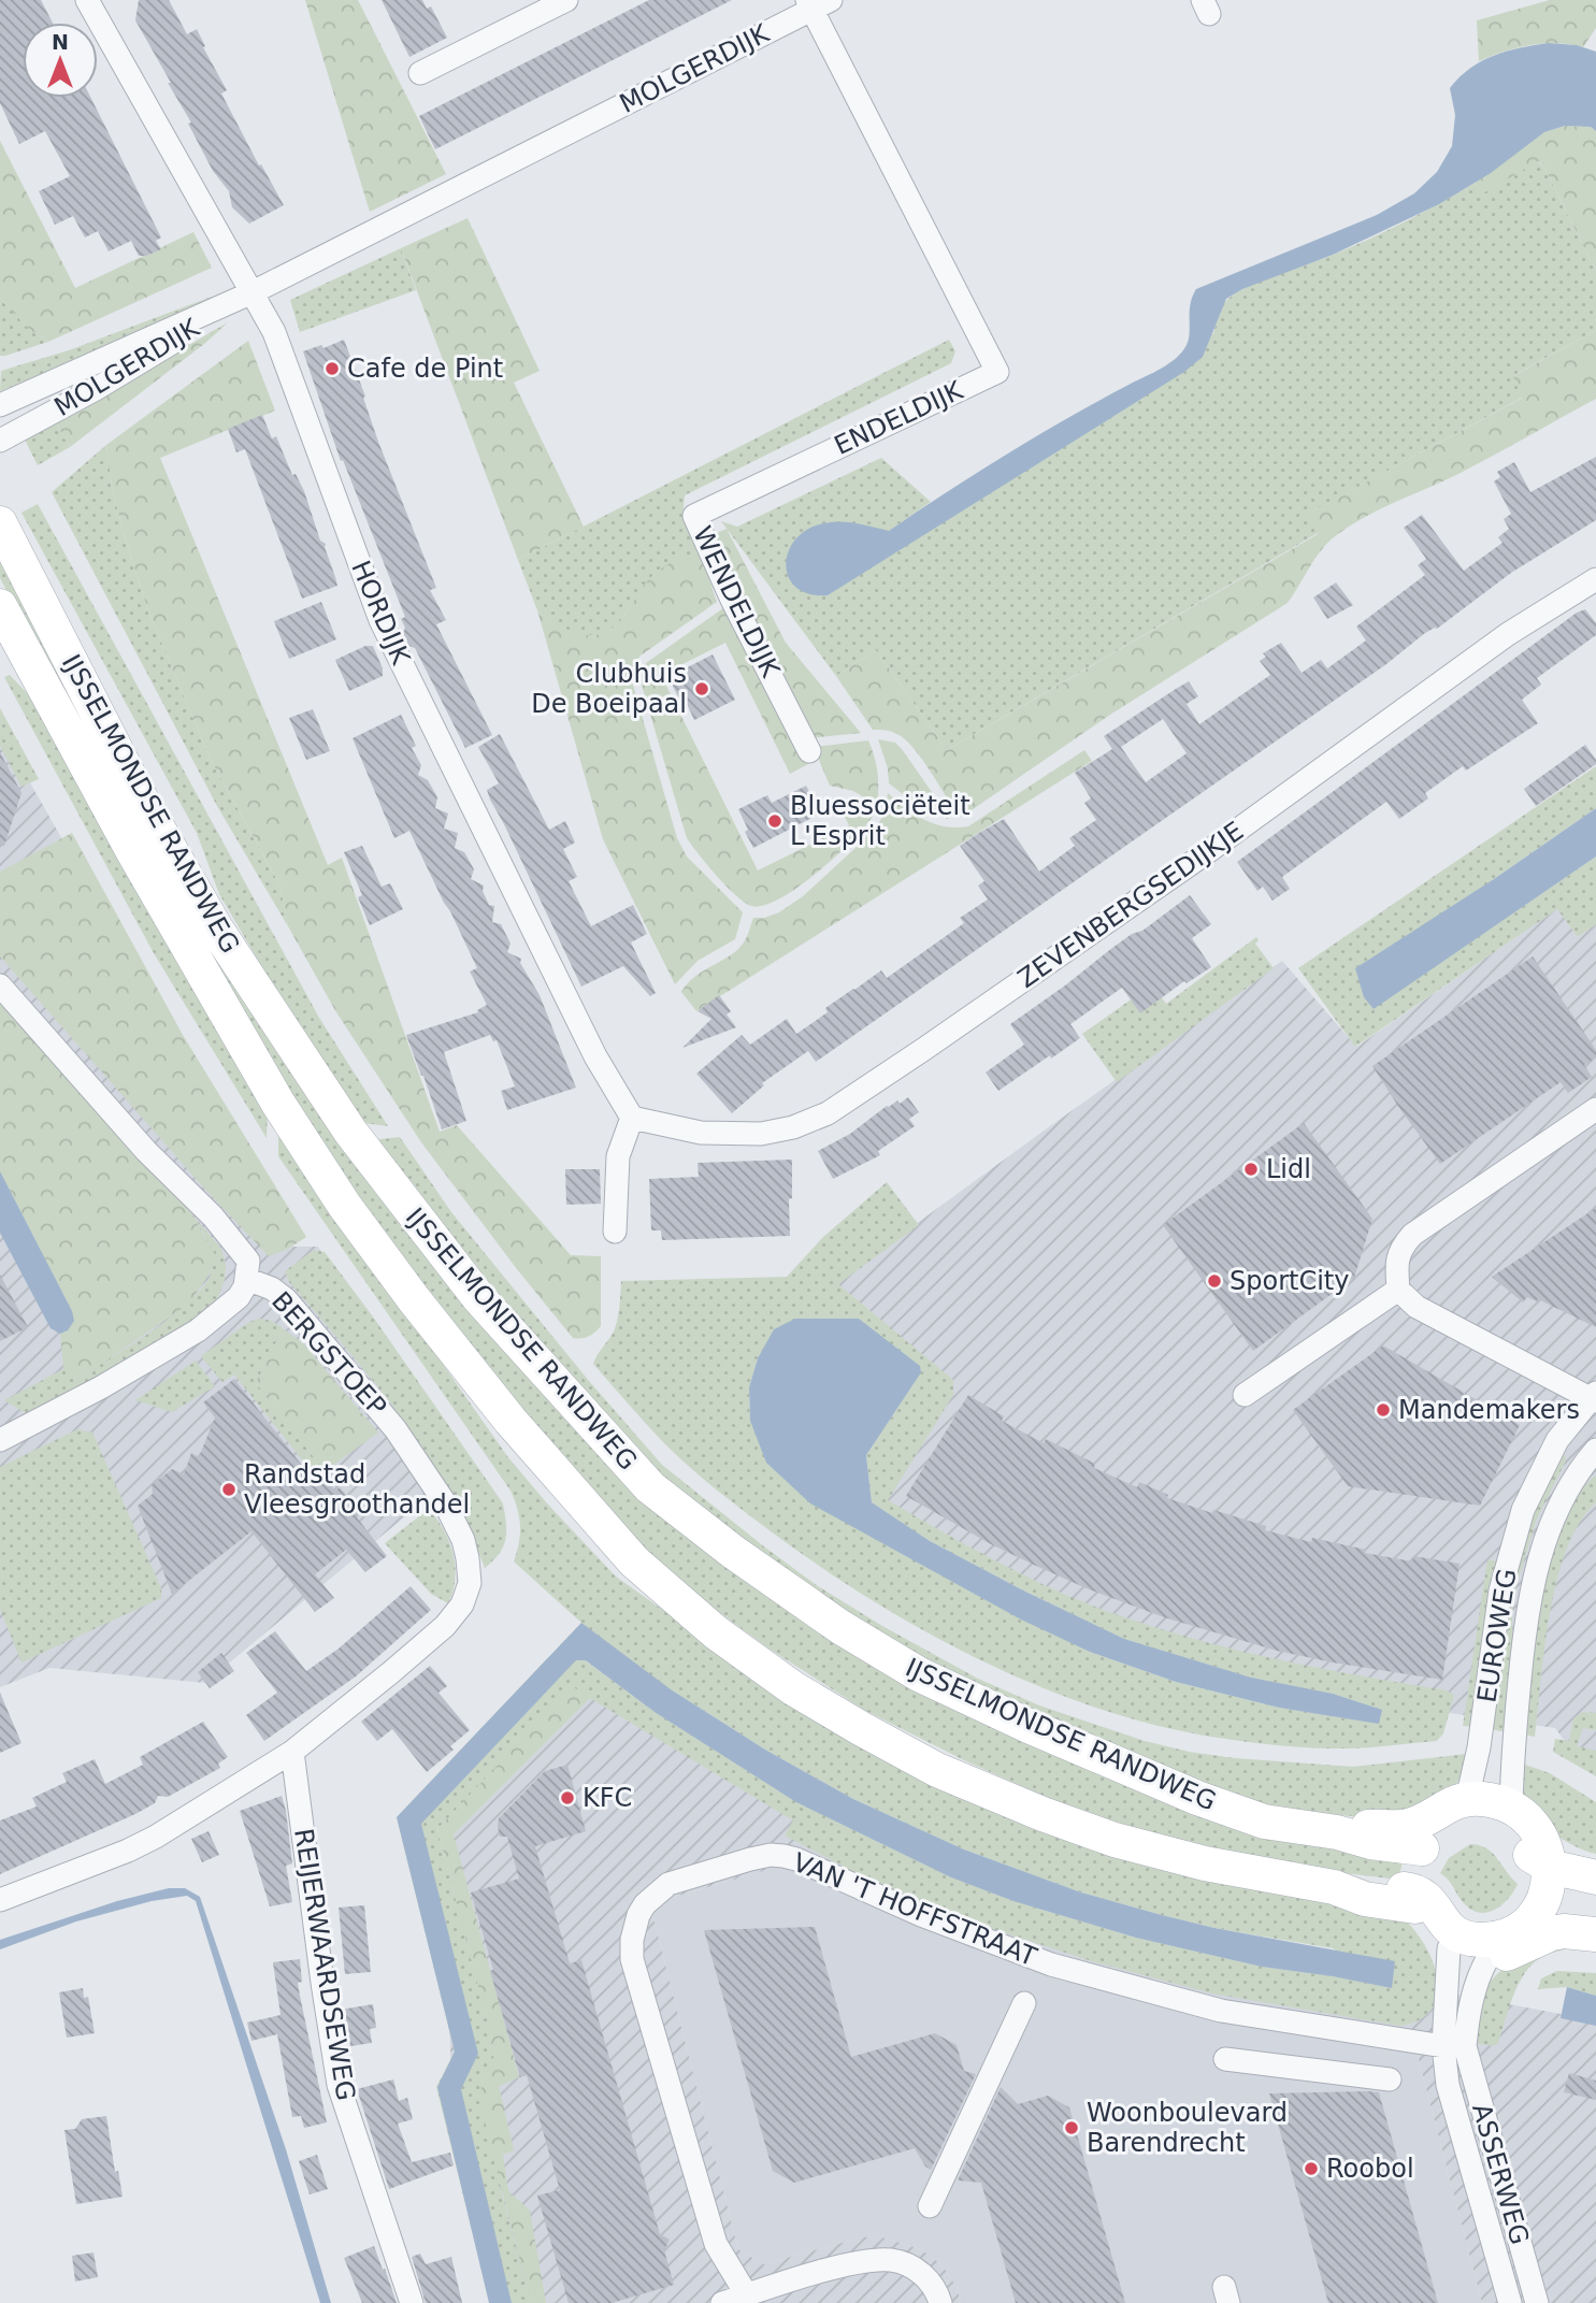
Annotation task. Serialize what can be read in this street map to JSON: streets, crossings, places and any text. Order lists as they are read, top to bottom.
{
  "streets": {
    "main road": ["IJSSELMONDSE RANDWEG"],
    "street": [
      "MOLGERDIJK",
      "ENDELDIJK",
      "WENDELDIJK",
      "HORDIJK",
      "ZEVENBERGSEDIJKJE",
      "BERGSTOEP",
      "EUROWEG",
      "VAN 'T HOFFSTRAAT",
      "REIJERWAARDSEWEG",
      "ASSERWEG"
    ]
  },
  "crossings": [
    ["MOLGERDIJK", "ENDELDIJK"],
    ["MOLGERDIJK", "HORDIJK"],
    ["ENDELDIJK", "WENDELDIJK"],
    ["HORDIJK", "ZEVENBERGSEDIJKJE"],
    ["BERGSTOEP", "REIJERWAARDSEWEG"],
    ["VAN 'T HOFFSTRAAT", "ASSERWEG"]
  ],
  "places": [
    "Cafe de Pint",
    "Clubhuis De Boeipaal",
    "Bluessociëteit L'Esprit",
    "Lidl",
    "SportCity",
    "Mandemakers",
    "Randstad Vleesgroothandel",
    "KFC",
    "Woonboulevard Barendrecht",
    "Roobol"
  ],
  "north": "top"
}
